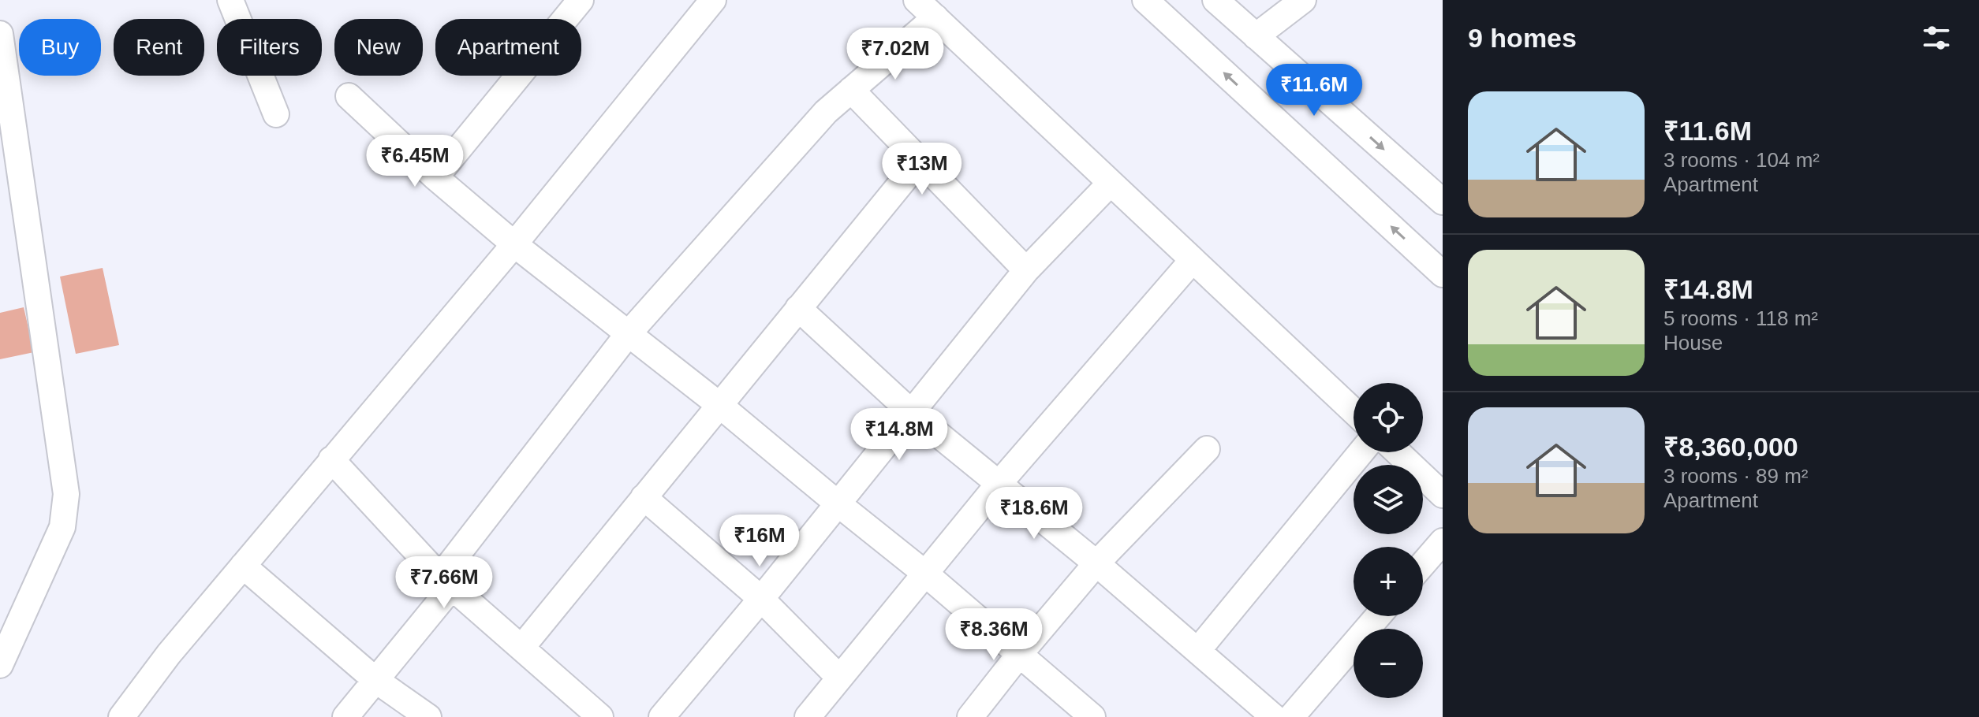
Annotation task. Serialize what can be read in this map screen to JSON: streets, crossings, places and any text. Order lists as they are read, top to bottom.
{
  "page": {
    "heading": "9 homes",
    "chip": [
      "Buy",
      "Rent",
      "Filters",
      "New",
      "Apartment"
    ],
    "price": [
      "₹7.02M",
      "₹11.6M",
      "₹6.45M",
      "₹13M",
      "₹14.8M",
      "₹18.6M",
      "₹16M",
      "₹7.66M",
      "₹8.36M"
    ],
    "list": [
      {
        "name": "₹11.6M",
        "note": "3 rooms · 104 m² · Apartment"
      },
      {
        "name": "₹14.8M",
        "note": "5 rooms · 118 m² · House"
      },
      {
        "name": "₹8,360,000",
        "note": "3 rooms · 89 m² · Apartment"
      }
    ],
    "map_buttons": ["+", "−"]
  }
}
